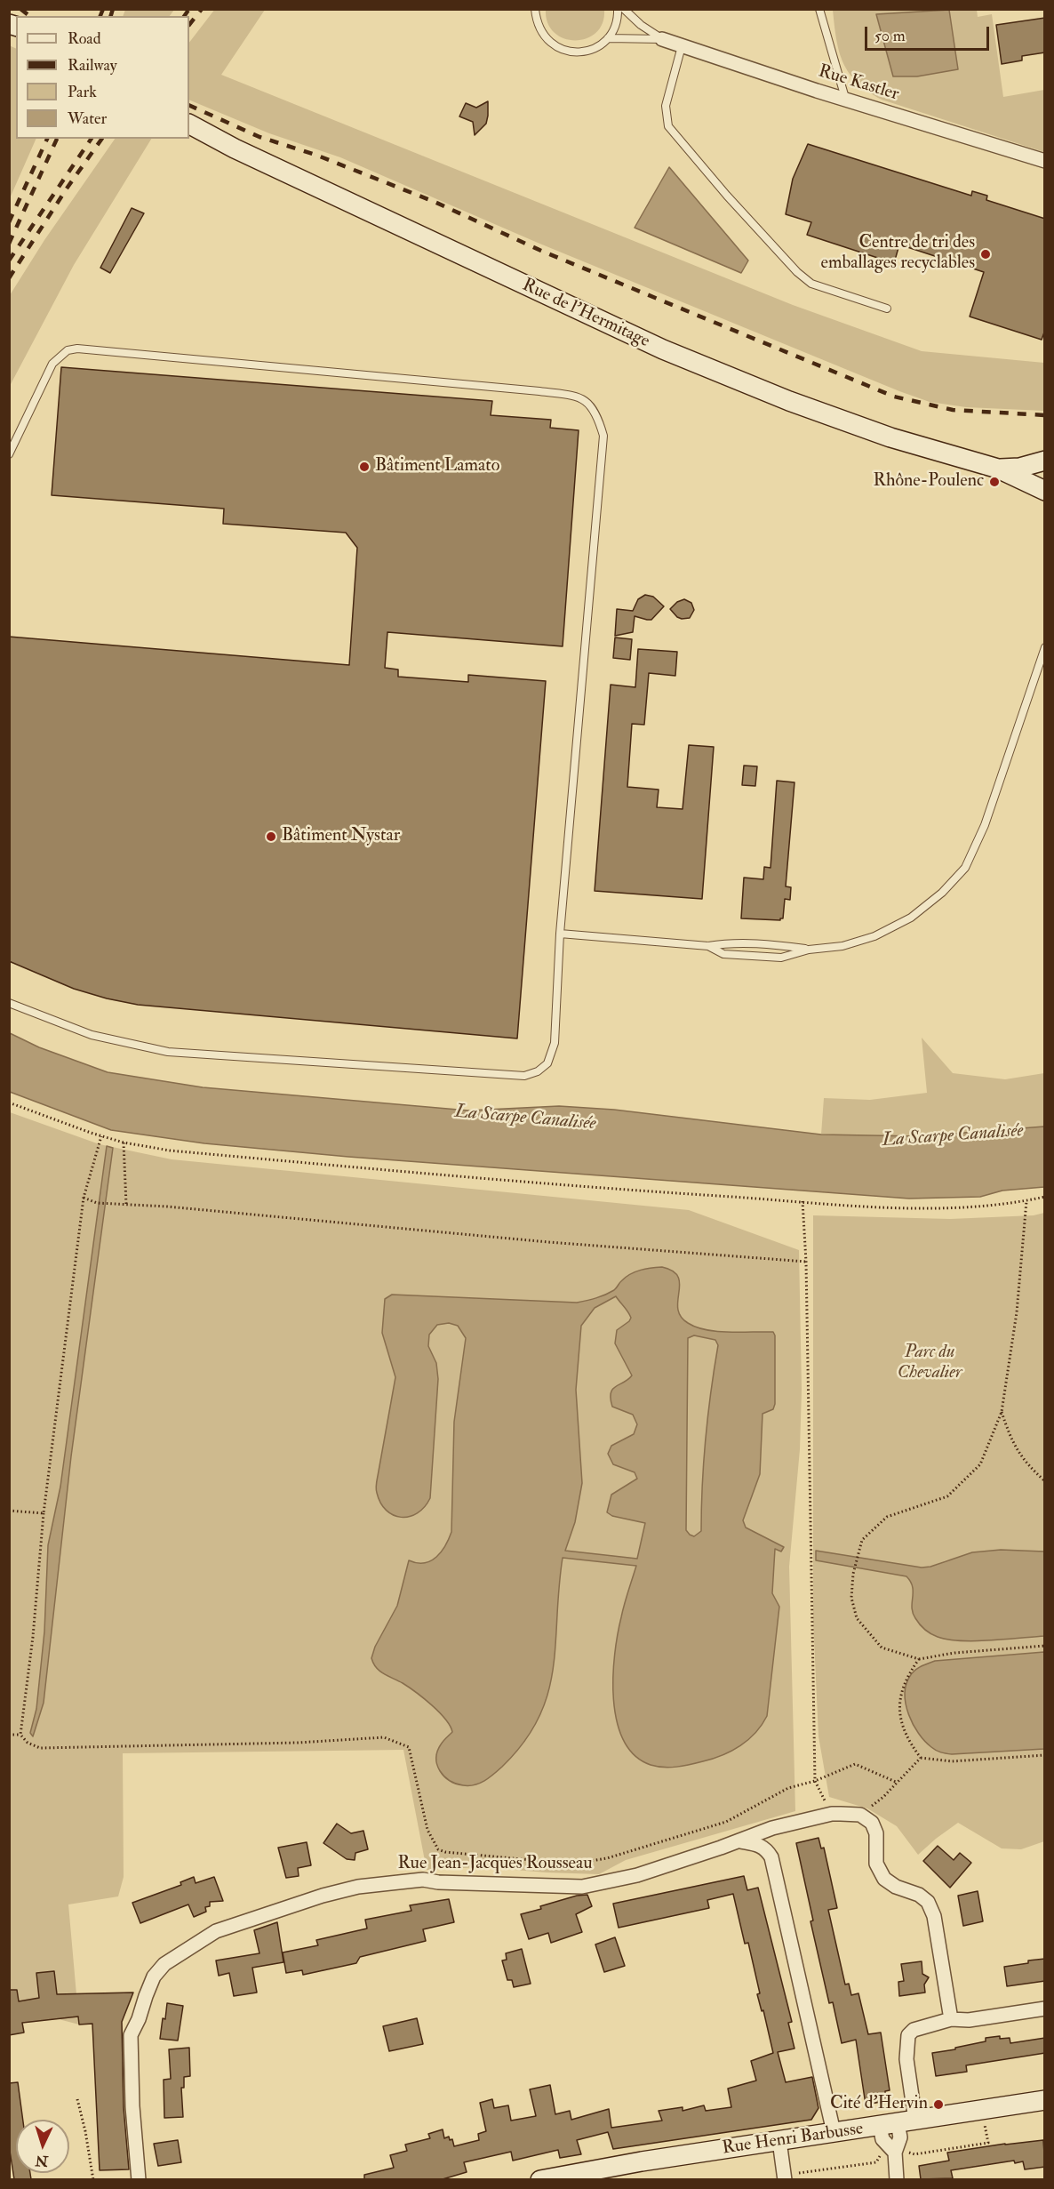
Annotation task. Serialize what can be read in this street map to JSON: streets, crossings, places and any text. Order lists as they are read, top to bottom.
{
  "streets": {
    "street": [
      "Rue Kastler",
      "Rue de l'Hermitage",
      "Rue Jean-Jacques Rousseau",
      "Rue Henri Barbusse"
    ]
  },
  "water": ["La Scarpe Canalisée"],
  "parks": ["Parc du Chevalier"],
  "places": [
    "Centre de tri des emballages recyclables",
    "Bâtiment Lamato",
    "Rhône-Poulenc",
    "Bâtiment Nystar",
    "Cité d'Hervin"
  ],
  "legend": [
    "Road",
    "Railway",
    "Park",
    "Water"
  ],
  "scale_bar": "50 m",
  "north": "bottom"
}
